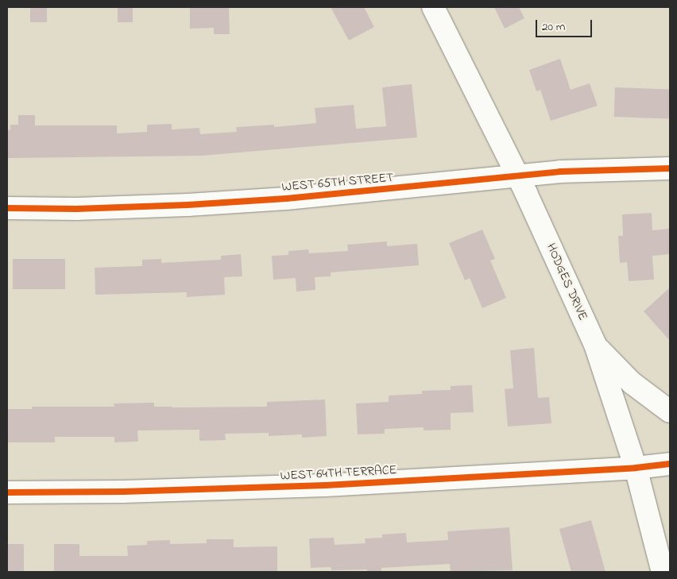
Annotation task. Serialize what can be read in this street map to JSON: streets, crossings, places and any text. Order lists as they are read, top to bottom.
{
  "streets": {
    "street": ["WEST 65TH STREET", "HODGES DRIVE", "WEST 64TH TERRACE"]
  },
  "crossings": [
    ["WEST 65TH STREET", "HODGES DRIVE"],
    ["HODGES DRIVE", "WEST 64TH TERRACE"]
  ],
  "scale_bar": "20 m"
}
